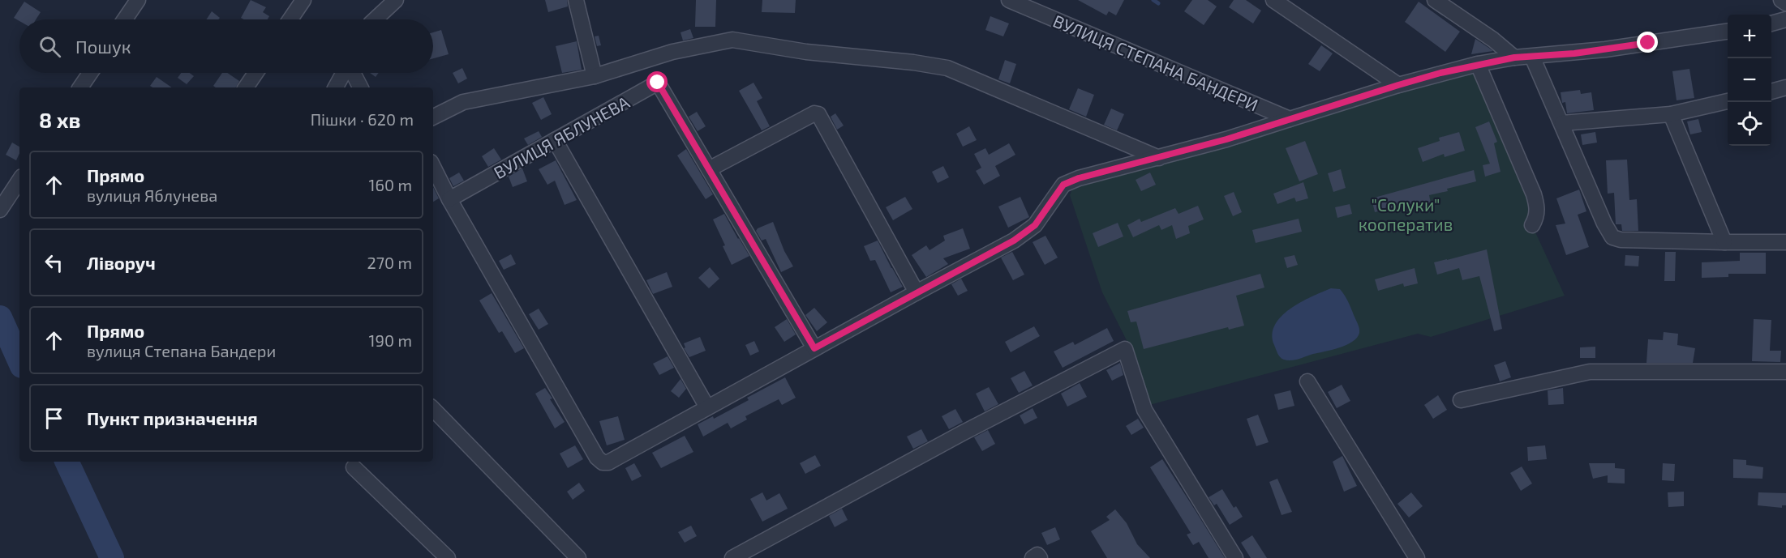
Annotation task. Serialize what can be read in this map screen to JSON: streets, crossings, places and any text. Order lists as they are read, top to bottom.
{
  "streets": {
    "street": ["ВУЛИЦЯ СТЕПАНА БАНДЕРИ", "ВУЛИЦЯ ЯБЛУНЕВА"]
  },
  "parks": ["\"Солуки\" кооператив"],
  "page": {
    "map_buttons": ["+", "−"],
    "search": "Пошук",
    "heading": ["8 хв", "Пішки · 620 m"],
    "list": [
      ["Прямо", "вулиця Яблунева", "160 m"],
      ["Ліворуч", "270 m"],
      ["Прямо", "вулиця Степана Бандери", "190 m"],
      "Пункт призначення"
    ]
  }
}
